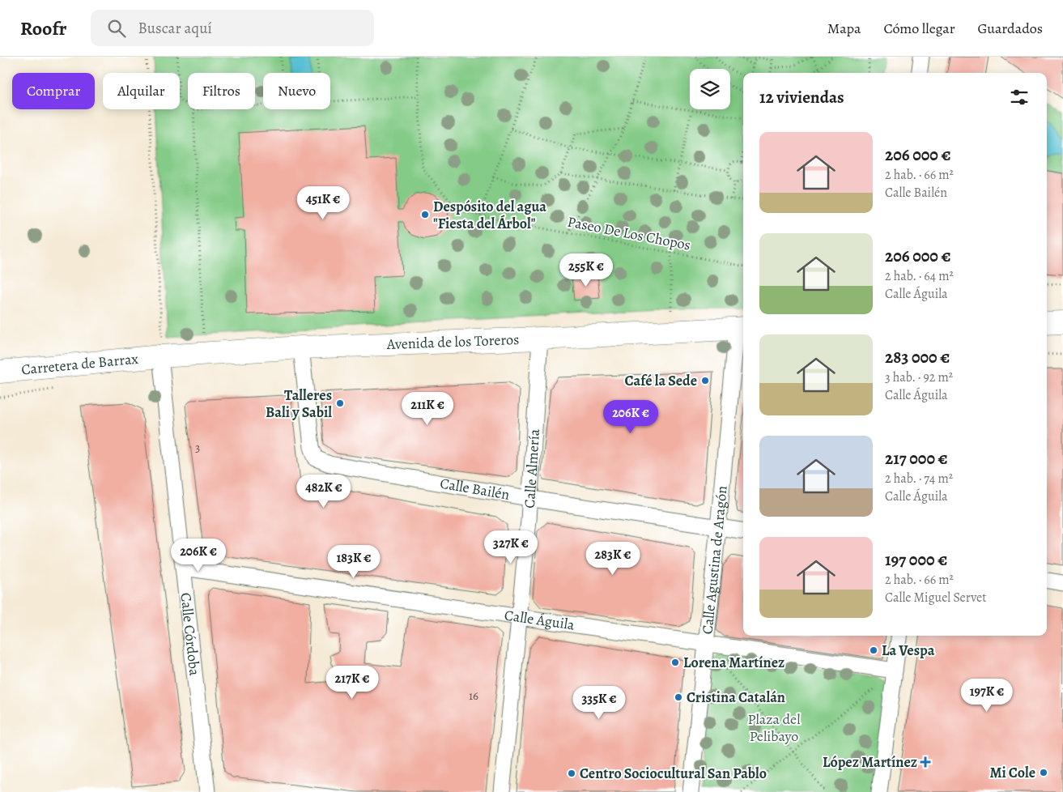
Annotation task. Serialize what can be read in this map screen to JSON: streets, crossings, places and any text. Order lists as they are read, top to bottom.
{
  "streets": {
    "main road": ["Avenida de los Toreros", "Carretera de Barrax"],
    "street": [
      "Calle Almería",
      "Calle Bailén",
      "Calle Agustina de Aragón",
      "Calle Águila",
      "Calle Córdoba"
    ],
    "path": ["Paseo De Los Chopos"]
  },
  "crossings": [
    ["Avenida de los Toreros", "Carretera de Barrax"],
    ["Avenida de los Toreros", "Calle Almería"],
    ["Avenida de los Toreros", "Calle Bailén"],
    ["Avenida de los Toreros", "Calle Agustina de Aragón"],
    ["Avenida de los Toreros", "Calle Córdoba"],
    ["Carretera de Barrax", "Calle Córdoba"],
    ["Calle Almería", "Calle Bailén"],
    ["Calle Almería", "Calle Águila"],
    ["Calle Bailén", "Calle Agustina de Aragón"],
    ["Calle Agustina de Aragón", "Calle Águila"],
    ["Calle Águila", "Calle Córdoba"]
  ],
  "parks": ["Plaza del Pelibayo"],
  "places": {
    "other": [
      "Despósito del agua \"Fiesta del Árbol\"",
      "Café la Sede",
      "Talleres Bali y Sabil",
      "La Vespa",
      "Lorena Martínez",
      "Cristina Catalán",
      "Mi Cole",
      "Centro Sociocultural San Pablo"
    ],
    "health": ["López Martínez"]
  },
  "house_numbers": ["3", "16"],
  "page": {
    "header": "Roofr",
    "search": "Buscar aquí",
    "nav": ["Mapa", "Cómo llegar", "Guardados"],
    "chip": [
      "Comprar",
      "Alquilar",
      "Filtros",
      "Nuevo"
    ],
    "heading": "12 viviendas",
    "list": [
      {
        "name": "206 000 €",
        "note": "2 hab. · 66 m² · Calle Bailén"
      },
      {
        "name": "206 000 €",
        "note": "2 hab. · 64 m² · Calle Águila"
      },
      {
        "name": "283 000 €",
        "note": "3 hab. · 92 m² · Calle Águila"
      },
      {
        "name": "217 000 €",
        "note": "2 hab. · 74 m² · Calle Águila"
      },
      {
        "name": "197 000 €",
        "note": "2 hab. · 66 m² · Calle Miguel Servet"
      }
    ],
    "price": [
      "451K €",
      "255K €",
      "211K €",
      "206K €",
      "482K €",
      "327K €",
      "206K €",
      "283K €",
      "183K €",
      "217K €",
      "197K €",
      "335K €"
    ]
  }
}
